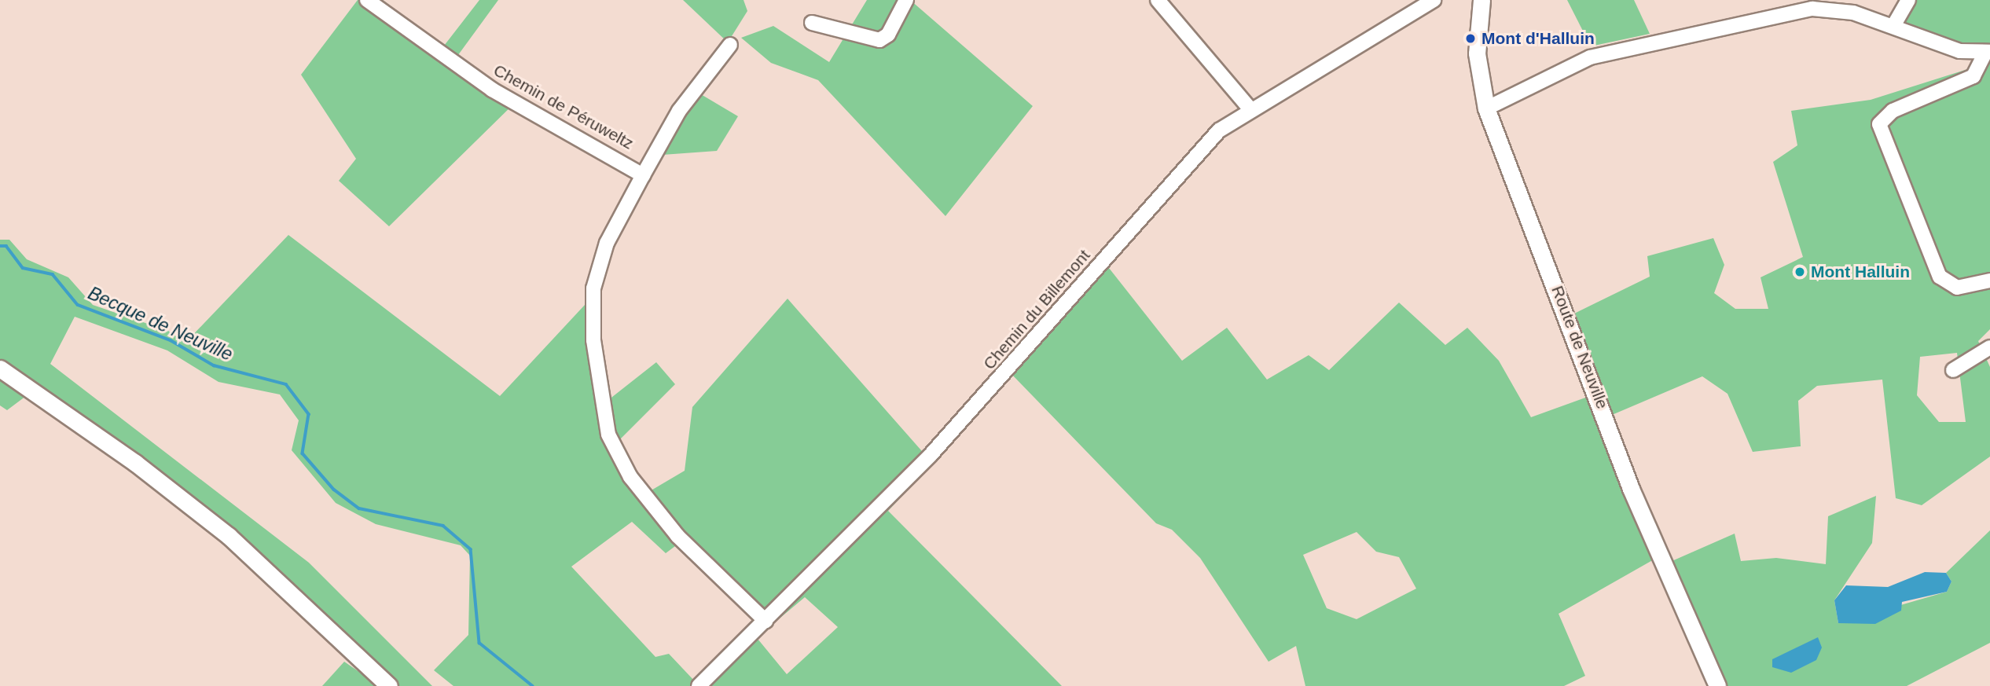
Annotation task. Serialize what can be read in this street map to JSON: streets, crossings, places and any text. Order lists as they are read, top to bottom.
{
  "streets": {
    "main road": ["Route de Neuville"],
    "street": ["Chemin de Péruweltz", "Chemin du Billemont"]
  },
  "water": ["Becque de Neuville"],
  "places": ["Mont d'Halluin", "Mont Halluin"]
}
